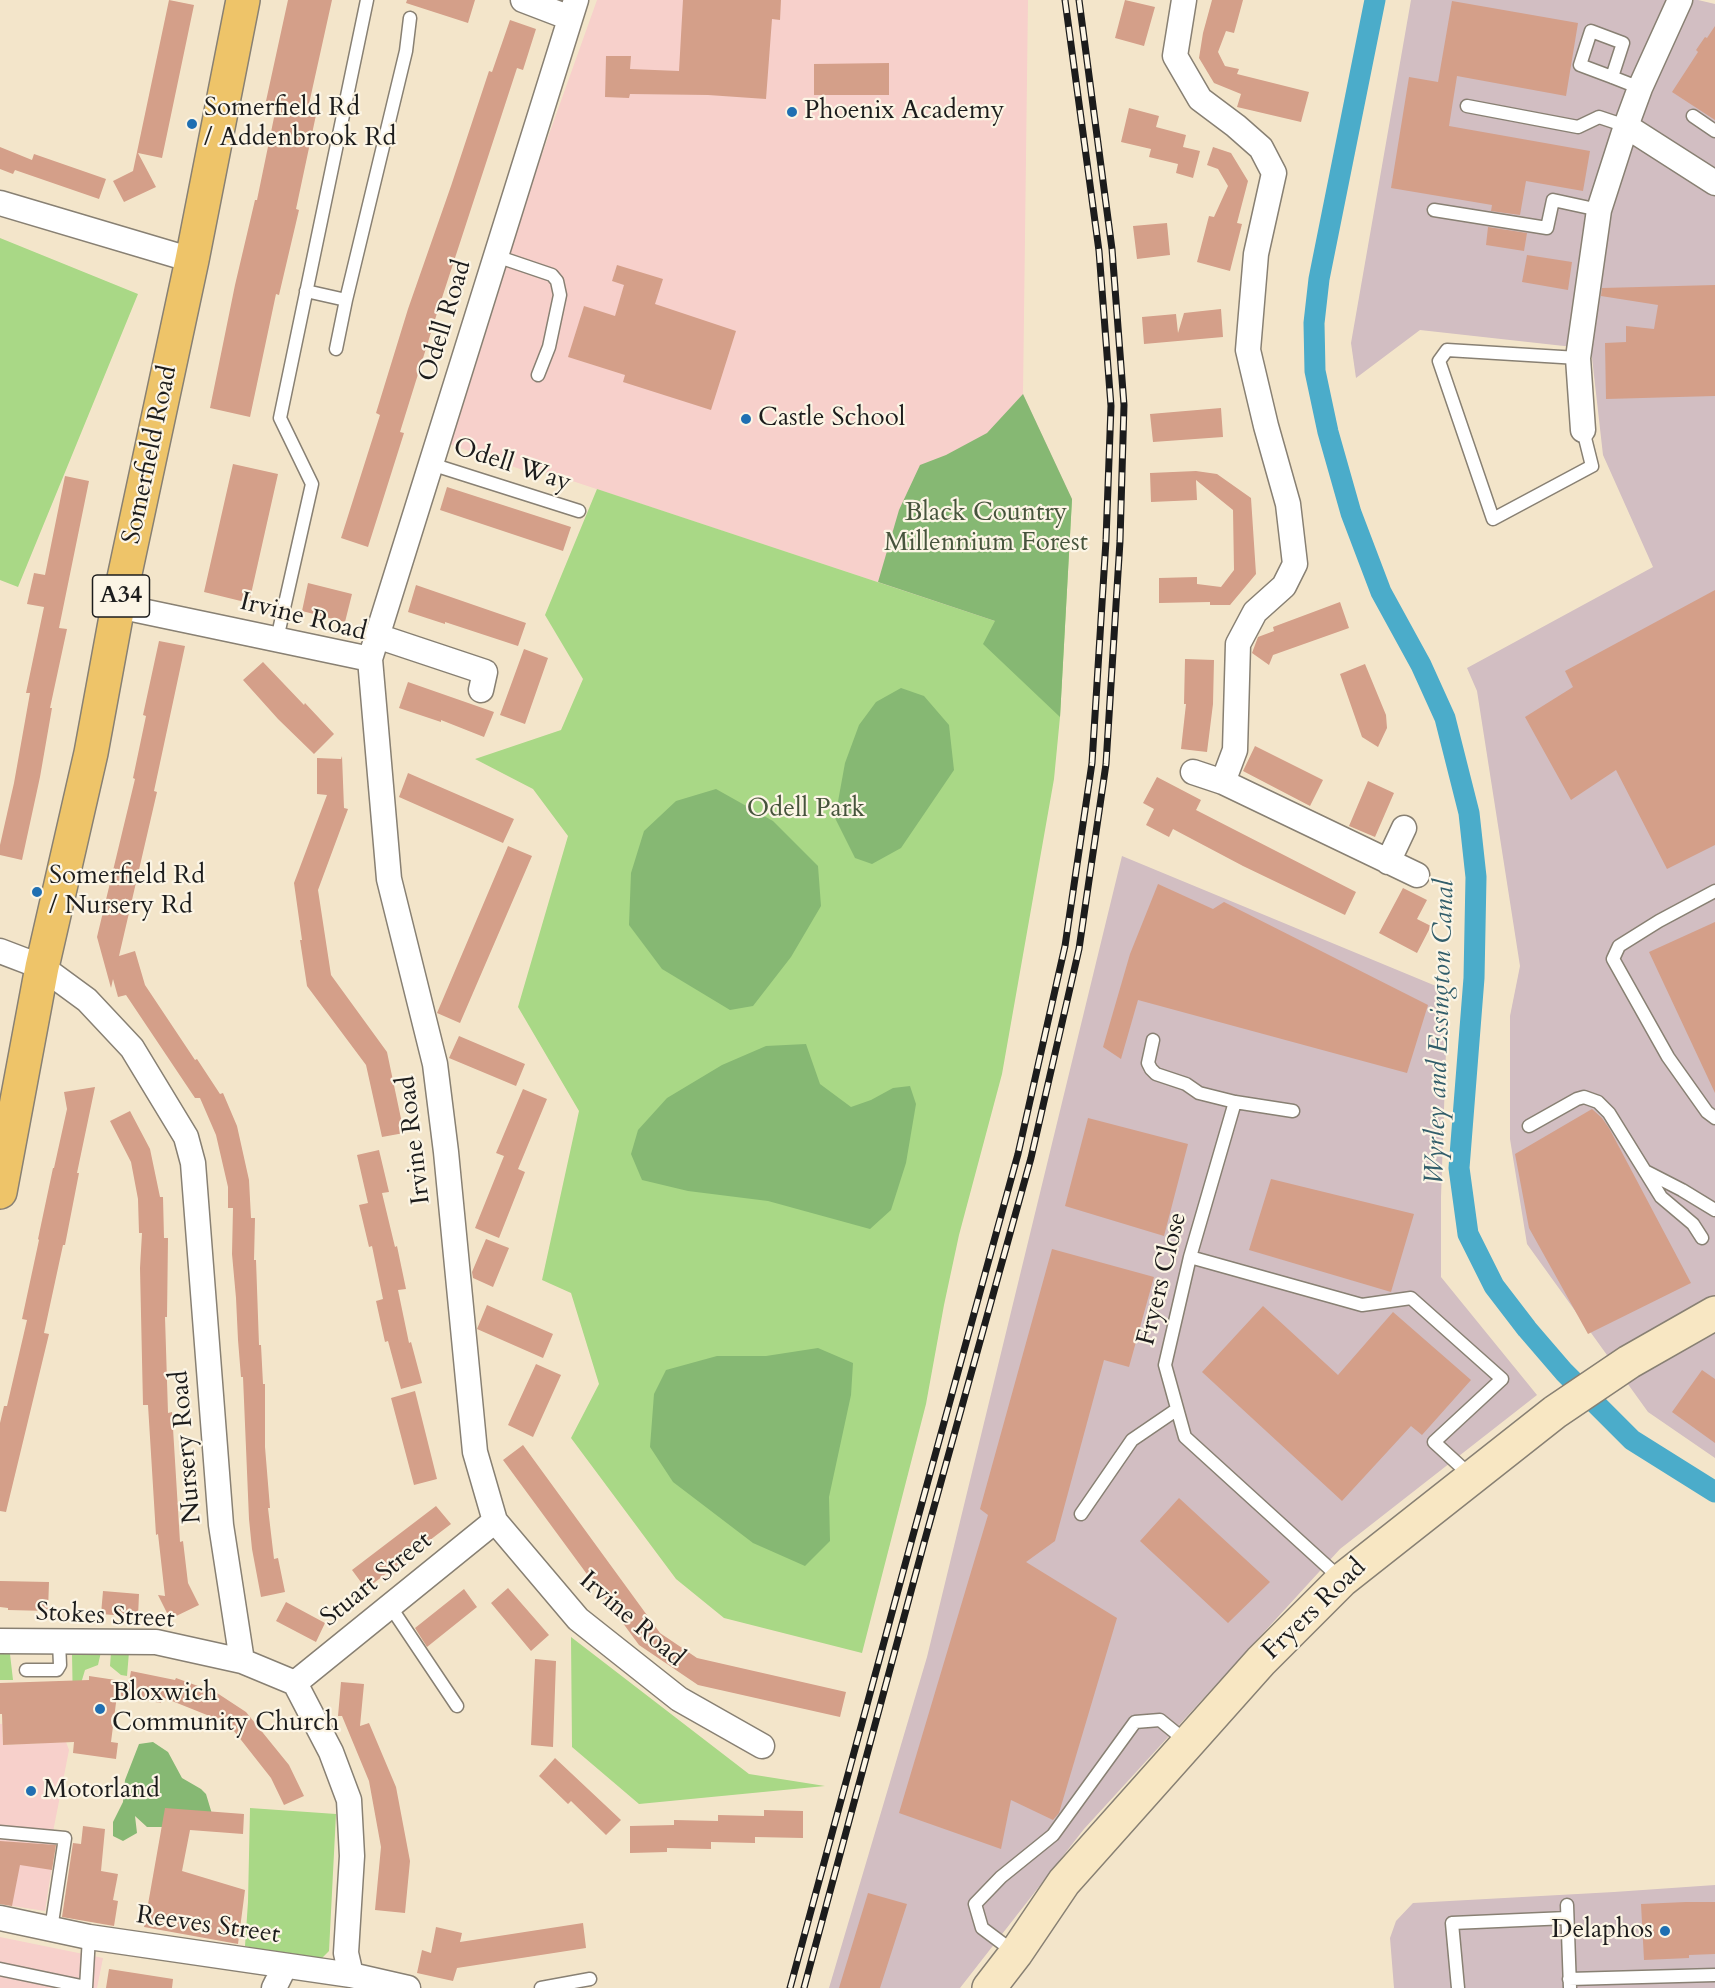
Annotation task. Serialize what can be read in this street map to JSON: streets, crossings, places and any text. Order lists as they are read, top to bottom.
{
  "streets": {
    "highway": ["Somerfield Road", "A34"],
    "street": [
      "Odell Road",
      "Irvine Road",
      "Nursery Road",
      "Stuart Street",
      "Fryers Road",
      "Stokes Street",
      "Reeves Street"
    ],
    "lane": ["Odell Way", "Fryers Close"]
  },
  "crossings": [
    ["Odell Road", "Odell Way"],
    ["Odell Road", "Irvine Road"],
    ["Somerfield Road", "Irvine Road"],
    ["Somerfield Road", "Nursery Road"],
    ["Irvine Road", "Stuart Street"],
    ["Fryers Close", "Fryers Road"],
    ["Nursery Road", "Stokes Street"]
  ],
  "water": ["Wyrley and Essington Canal"],
  "parks": ["Black Country Millennium Forest", "Odell Park"],
  "places": [
    "Phoenix Academy",
    "Somerfield Rd / Addenbrook Rd",
    "Castle School",
    "Somerfield Rd / Nursery Rd",
    "Bloxwich Community Church",
    "Motorland",
    "Delaphos"
  ]
}
